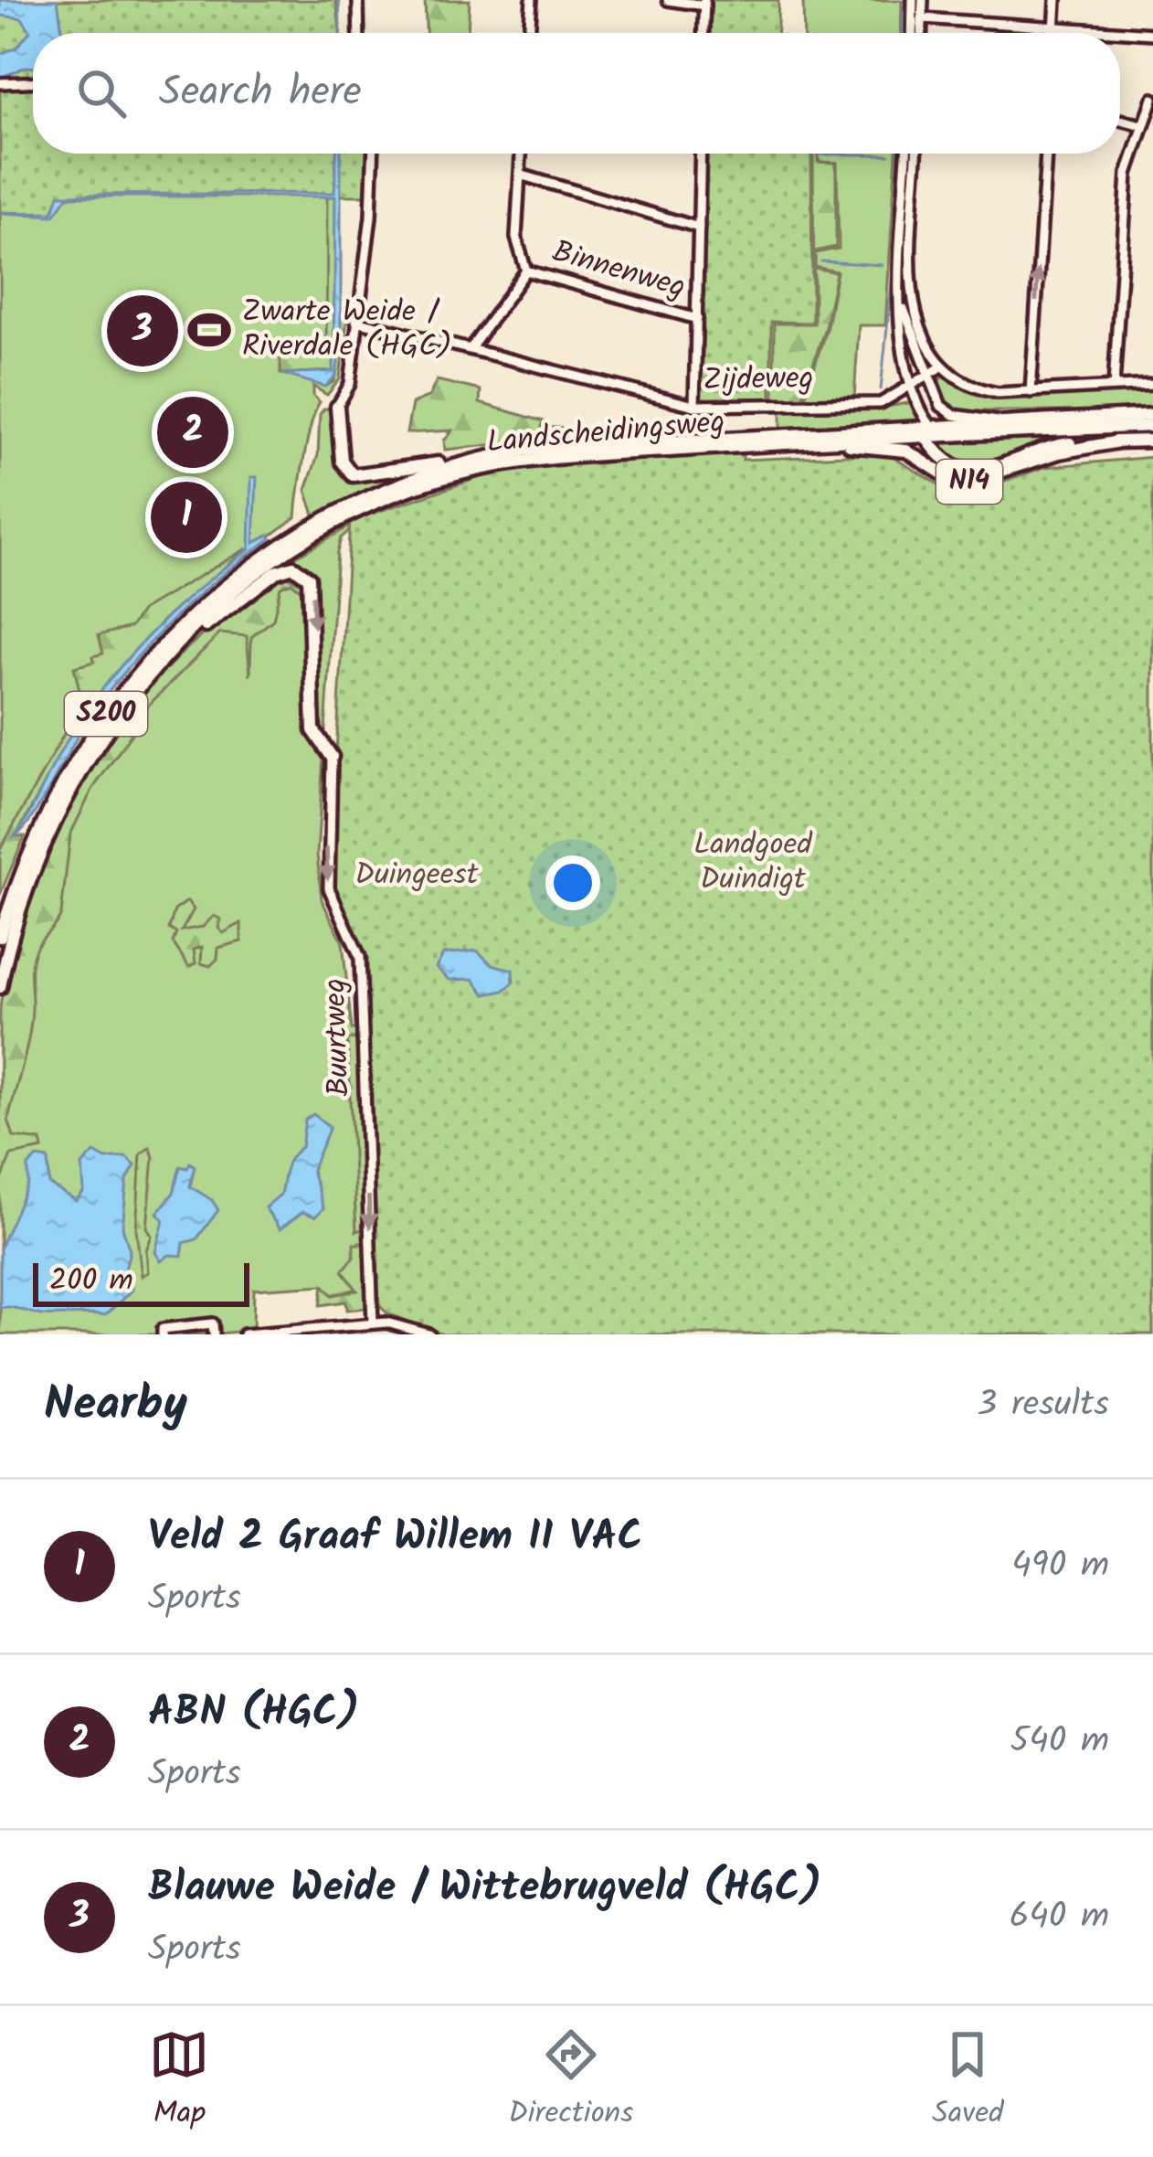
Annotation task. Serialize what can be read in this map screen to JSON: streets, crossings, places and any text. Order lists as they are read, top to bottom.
{
  "streets": {
    "main road": ["Landscheidingsweg", "N14", "S200"],
    "street": ["Binnenweg", "Zijdeweg", "Buurtweg"]
  },
  "crossings": [
    ["Landscheidingsweg", "N14"]
  ],
  "one_way": ["Buurtweg"],
  "parks": ["Landgoed Duindigt", "Duingeest"],
  "places": {
    "sports": ["Zwarte Weide / Riverdale (HGC)"]
  },
  "scale_bar": "200 m",
  "page": {
    "search": "Search here",
    "pins": ["3", "2", "1"],
    "scale": "200 m",
    "heading": ["Nearby", "3 results"],
    "list": [
      {
        "mark": "1",
        "name": "Veld 2 Graaf Willem II VAC",
        "note": "Sports",
        "value": "490 m"
      },
      {
        "mark": "2",
        "name": "ABN (HGC)",
        "note": "Sports",
        "value": "540 m"
      },
      {
        "mark": "3",
        "name": "Blauwe Weide / Wittebrugveld (HGC)",
        "note": "Sports",
        "value": "640 m"
      }
    ],
    "nav": ["Map", "Directions", "Saved"]
  }
}
